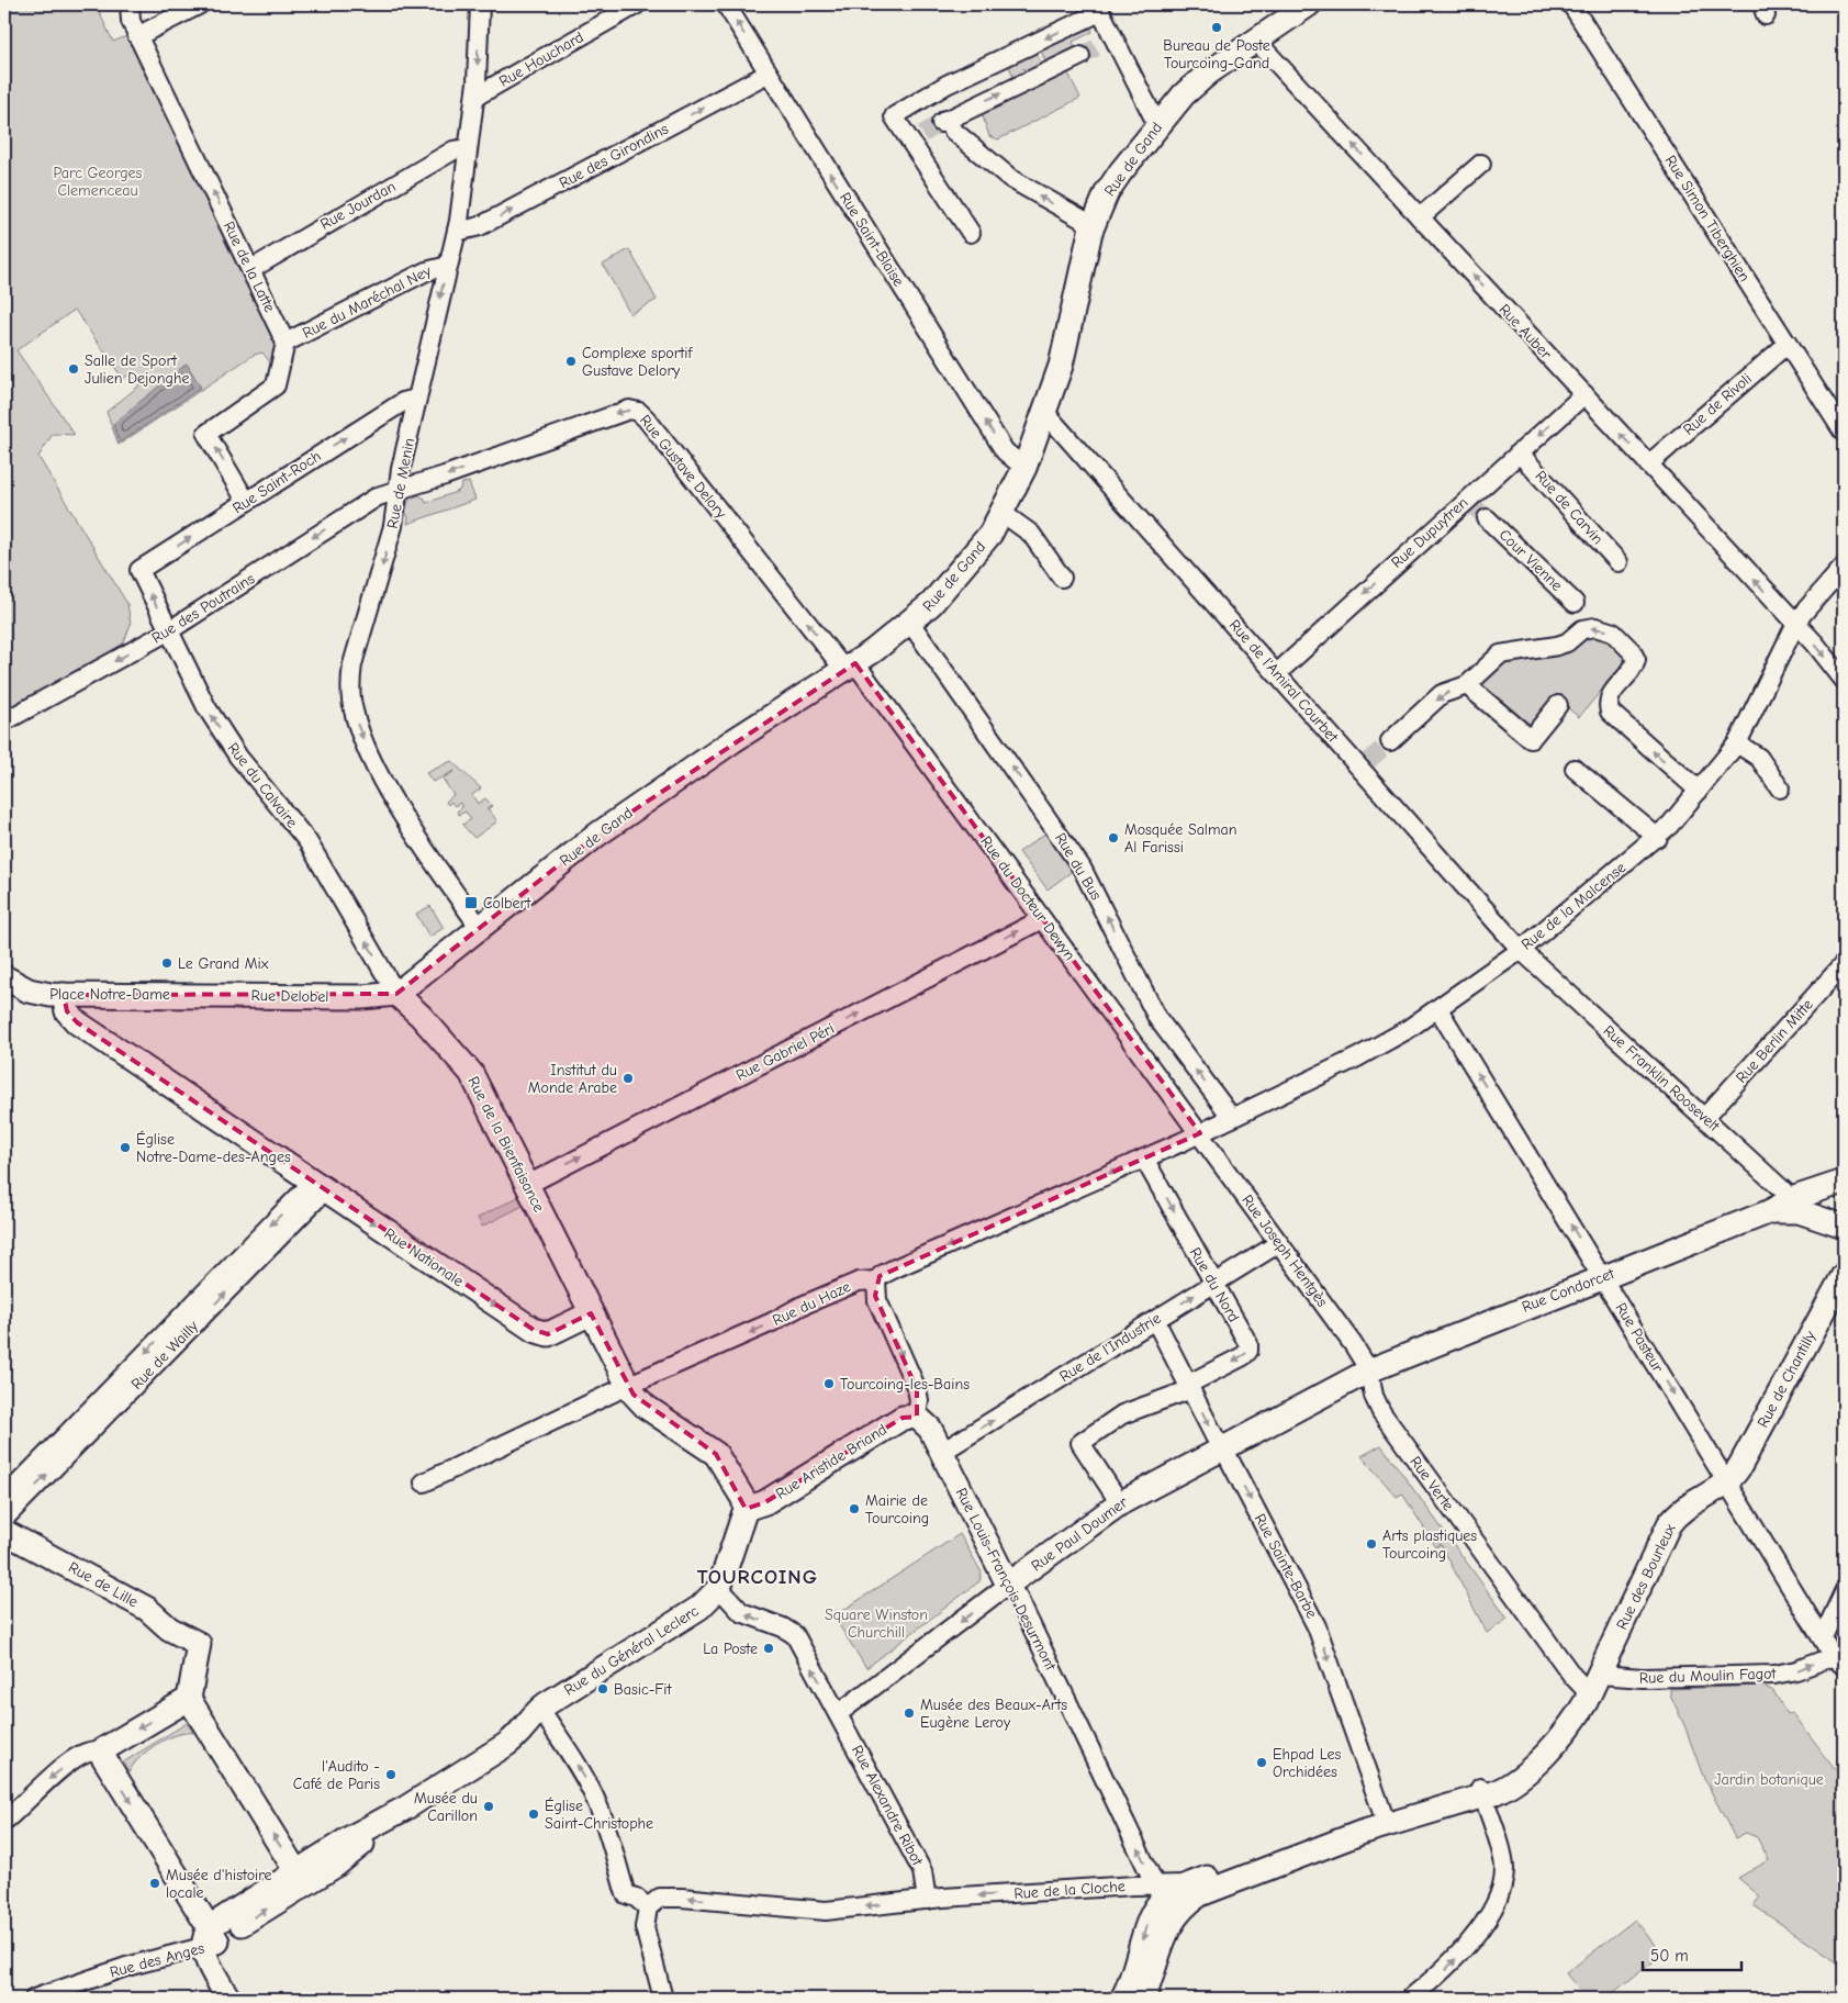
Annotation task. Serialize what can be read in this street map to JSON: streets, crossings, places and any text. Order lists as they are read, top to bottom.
{
  "streets": {
    "main road": [
      "Rue de Gand",
      "Place Notre-Dame",
      "Rue Delobel",
      "Rue de la Bienfaisance",
      "Rue Nationale",
      "Rue Condorcet",
      "Rue de Chantilly",
      "Rue Aristide Briand",
      "Rue Paul Doumer",
      "Rue des Bourleux",
      "Rue Louis-François Desurmont",
      "Rue de Lille",
      "Rue du Général Leclerc"
    ],
    "street": [
      "Rue Houchard",
      "Rue des Girondins",
      "Rue Jourdan",
      "Rue Simon Tiberghien",
      "Rue Saint-Blaise",
      "Rue de la Latte",
      "Rue du Maréchal Ney",
      "Rue Auber",
      "Rue de Rivoli",
      "Rue Gustave Delory",
      "Rue Saint-Roch",
      "Rue de Menin",
      "Rue de Carvin",
      "Rue Dupuytren",
      "Cour Vienne",
      "Rue des Poutrains",
      "Rue de l'Amiral Courbet",
      "Rue du Calvaire",
      "Rue du Bus",
      "Rue du Docteur Dewyn",
      "Rue de la Malcense",
      "Rue Berlin Mitte",
      "Rue Gabriel Péri",
      "Rue Franklin Roosevelt",
      "Rue Joseph Hentgès",
      "Rue du Nord",
      "Rue du Haze",
      "Rue Pasteur",
      "Rue de l'Industrie",
      "Rue de Wailly",
      "Rue Verte",
      "Rue Sainte-Barbe",
      "Rue du Moulin Fagot",
      "Rue Alexandre Ribot",
      "Rue de la Cloche",
      "Rue des Anges"
    ]
  },
  "crossings": [
    ["Rue Houchard", "Rue de Menin"],
    ["Rue des Girondins", "Rue Saint-Blaise"],
    ["Rue des Girondins", "Rue de Menin"],
    ["Rue de Gand", "Rue Saint-Blaise"],
    ["Rue de Gand", "Rue Auber"],
    ["Rue de Gand", "Rue Gustave Delory"],
    ["Rue de Gand", "Rue de Menin"],
    ["Rue de Gand", "Rue de l'Amiral Courbet"],
    ["Rue de Gand", "Rue du Calvaire"],
    ["Rue de Gand", "Rue du Bus"],
    ["Rue de Gand", "Rue du Docteur Dewyn"],
    ["Rue de Gand", "Rue Delobel"],
    ["Rue de Gand", "Rue de la Bienfaisance"],
    ["Rue Jourdan", "Rue de la Latte"],
    ["Rue Jourdan", "Rue de Menin"],
    ["Rue Simon Tiberghien", "Rue de Rivoli"],
    ["Rue de la Latte", "Rue du Maréchal Ney"],
    ["Rue du Maréchal Ney", "Rue de Menin"],
    ["Rue Auber", "Rue de Rivoli"],
    ["Rue Auber", "Rue Dupuytren"],
    ["Rue Auber", "Rue de la Malcense"],
    ["Rue Gustave Delory", "Rue de Menin"],
    ["Rue Gustave Delory", "Rue des Poutrains"],
    ["Rue Gustave Delory", "Rue du Docteur Dewyn"],
    ["Rue Saint-Roch", "Rue de Menin"],
    ["Rue Saint-Roch", "Rue du Calvaire"],
    ["Rue de Menin", "Rue des Poutrains"],
    ["Rue de Carvin", "Rue Dupuytren"],
    ["Rue Dupuytren", "Cour Vienne"],
    ["Rue Dupuytren", "Rue de l'Amiral Courbet"],
    ["Rue des Poutrains", "Rue du Calvaire"],
    ["Rue de l'Amiral Courbet", "Rue de la Malcense"],
    ["Rue de l'Amiral Courbet", "Rue Franklin Roosevelt"],
    ["Rue du Calvaire", "Rue Delobel"],
    ["Rue du Calvaire", "Rue de la Bienfaisance"],
    ["Rue du Bus", "Rue de la Malcense"],
    ["Rue du Docteur Dewyn", "Rue de la Malcense"],
    ["Rue du Docteur Dewyn", "Rue Gabriel Péri"],
    ["Rue du Docteur Dewyn", "Rue Joseph Hentgès"],
    ["Rue du Docteur Dewyn", "Rue du Haze"],
    ["Rue de la Malcense", "Rue Franklin Roosevelt"],
    ["Rue de la Malcense", "Rue Joseph Hentgès"],
    ["Rue de la Malcense", "Rue du Haze"],
    ["Rue de la Malcense", "Rue Pasteur"],
    ["Place Notre-Dame", "Rue Delobel"],
    ["Place Notre-Dame", "Rue Nationale"],
    ["Rue Delobel", "Rue de la Bienfaisance"],
    ["Rue Berlin Mitte", "Rue Franklin Roosevelt"],
    ["Rue Gabriel Péri", "Rue de la Bienfaisance"],
    ["Rue Franklin Roosevelt", "Rue Condorcet"],
    ["Rue de la Bienfaisance", "Rue Nationale"],
    ["Rue Joseph Hentgès", "Rue Condorcet"],
    ["Rue Joseph Hentgès", "Rue du Haze"],
    ["Rue Joseph Hentgès", "Rue de l'Industrie"],
    ["Rue Joseph Hentgès", "Rue Verte"],
    ["Rue Joseph Hentgès", "Rue Paul Doumer"],
    ["Rue Nationale", "Rue de Wailly"],
    ["Rue du Nord", "Rue du Haze"],
    ["Rue du Nord", "Rue de l'Industrie"],
    ["Rue du Nord", "Rue Sainte-Barbe"],
    ["Rue Condorcet", "Rue Pasteur"],
    ["Rue Condorcet", "Rue Verte"],
    ["Rue Condorcet", "Rue Paul Doumer"],
    ["Rue Pasteur", "Rue de Chantilly"],
    ["Rue Pasteur", "Rue des Bourleux"],
    ["Rue Pasteur", "Rue du Moulin Fagot"],
    ["Rue de l'Industrie", "Rue Sainte-Barbe"],
    ["Rue de l'Industrie", "Rue Louis-François Desurmont"],
    ["Rue de Chantilly", "Rue des Bourleux"],
    ["Rue Aristide Briand", "Rue Louis-François Desurmont"],
    ["Rue Verte", "Rue Paul Doumer"],
    ["Rue Verte", "Rue des Bourleux"],
    ["Rue Verte", "Rue du Moulin Fagot"],
    ["Rue Paul Doumer", "Rue Sainte-Barbe"],
    ["Rue Paul Doumer", "Rue Louis-François Desurmont"],
    ["Rue Paul Doumer", "Rue Alexandre Ribot"],
    ["Rue des Bourleux", "Rue du Moulin Fagot"],
    ["Rue Louis-François Desurmont", "Rue de la Cloche"],
    ["Rue du Général Leclerc", "Rue des Anges"],
    ["Rue Alexandre Ribot", "Rue de la Cloche"]
  ],
  "one_way": [
    "Rue des Girondins",
    "Rue Saint-Blaise",
    "Rue de la Latte",
    "Rue Auber",
    "Rue Gustave Delory",
    "Rue Saint-Roch",
    "Rue de Menin",
    "Rue Dupuytren",
    "Rue des Poutrains",
    "Rue du Calvaire",
    "Rue du Bus",
    "Rue Gabriel Péri",
    "Rue Nationale",
    "Rue du Nord",
    "Rue du Haze",
    "Rue de l'Industrie",
    "Rue Sainte-Barbe",
    "Rue Louis-François Desurmont",
    "Rue du Moulin Fagot",
    "Rue de la Cloche"
  ],
  "districts": ["TOURCOING"],
  "parks": ["Parc Georges Clemenceau", "Square Winston Churchill", "Jardin botanique"],
  "places": {
    "other": [
      "Bureau de Poste Tourcoing-Gand",
      "Complexe sportif Gustave Delory",
      "Salle de Sport Julien Dejonghe",
      "Mosquée Salman Al Farissi",
      "Le Grand Mix",
      "Institut du Monde Arabe",
      "Église Notre-Dame-des-Anges",
      "Tourcoing-les-Bains",
      "Mairie de Tourcoing",
      "Arts plastiques Tourcoing",
      "La Poste",
      "Basic-Fit",
      "Musée des Beaux-Arts Eugène Leroy",
      "Ehpad Les Orchidées",
      "l'Audito - Café de Paris",
      "Musée du Carillon",
      "Église Saint-Christophe",
      "Musée d'histoire locale"
    ],
    "transit": ["Colbert"]
  },
  "scale_bar": "50 m"
}
